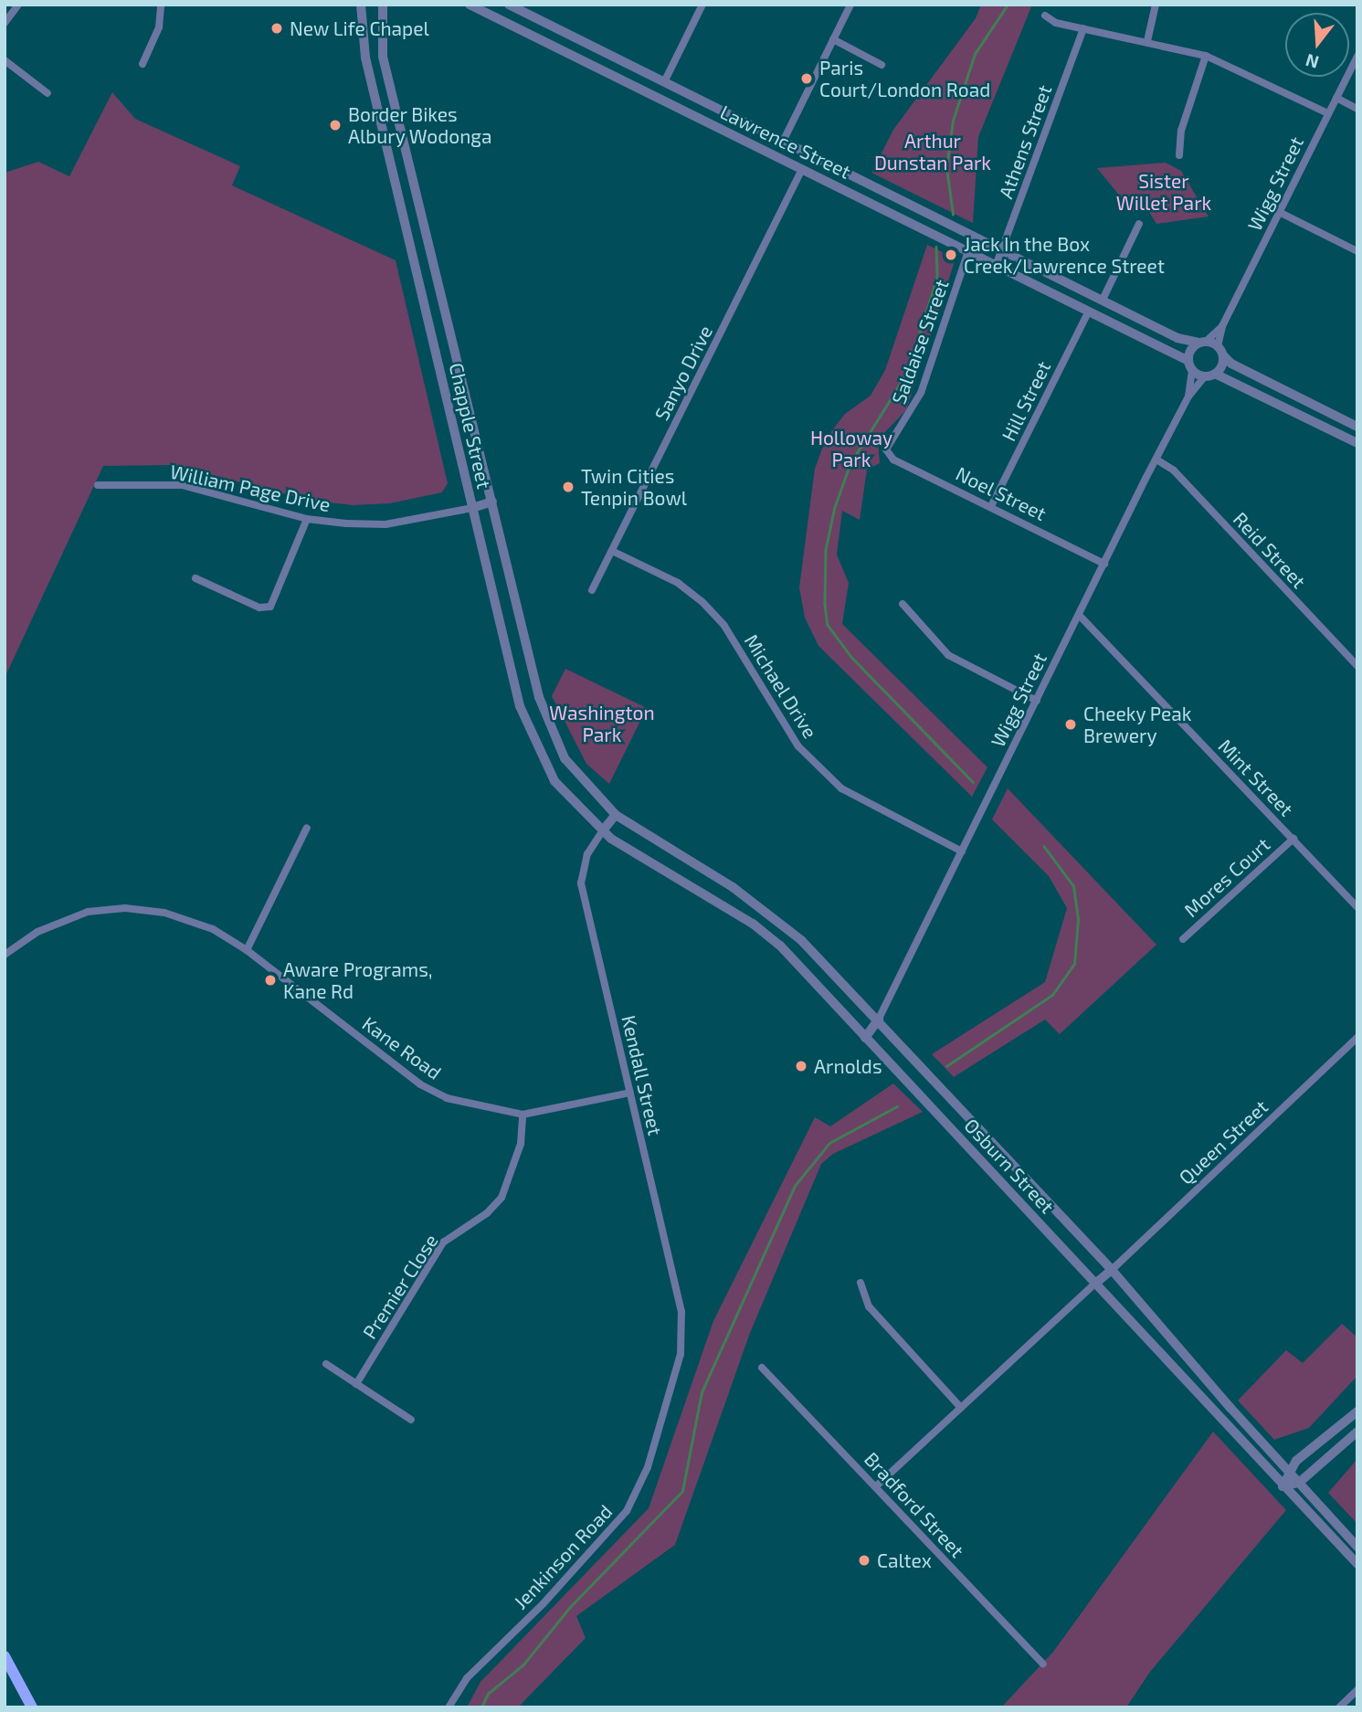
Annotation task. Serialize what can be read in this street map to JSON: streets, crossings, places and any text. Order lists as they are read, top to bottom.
{
  "streets": {
    "street": [
      "Lawrence Street",
      "Athens Street",
      "Wigg Street",
      "Saldaise Street",
      "Sanyo Drive",
      "Hill Street",
      "Chapple Street",
      "William Page Drive",
      "Noel Street",
      "Reid Street",
      "Michael Drive",
      "Mint Street",
      "Mores Court",
      "Kane Road",
      "Kendall Street",
      "Queen Street",
      "Osburn Street",
      "Premier Close",
      "Bradford Street",
      "Jenkinson Road"
    ]
  },
  "crossings": [
    ["Lawrence Street", "Athens Street"],
    ["Lawrence Street", "Wigg Street"],
    ["Lawrence Street", "Saldaise Street"],
    ["Lawrence Street", "Sanyo Drive"],
    ["Lawrence Street", "Hill Street"],
    ["Wigg Street", "Noel Street"],
    ["Wigg Street", "Reid Street"],
    ["Wigg Street", "Michael Drive"],
    ["Wigg Street", "Mint Street"],
    ["Wigg Street", "Osburn Street"],
    ["Saldaise Street", "Noel Street"],
    ["Sanyo Drive", "Michael Drive"],
    ["Hill Street", "Noel Street"],
    ["Chapple Street", "William Page Drive"],
    ["Chapple Street", "Kendall Street"],
    ["Chapple Street", "Osburn Street"],
    ["Mint Street", "Mores Court"],
    ["Kane Road", "Kendall Street"],
    ["Kane Road", "Premier Close"],
    ["Kendall Street", "Osburn Street"],
    ["Kendall Street", "Jenkinson Road"],
    ["Queen Street", "Osburn Street"]
  ],
  "parks": [
    "Arthur Dunstan Park",
    "Sister Willet Park",
    "Holloway Park",
    "Washington Park"
  ],
  "places": [
    "New Life Chapel",
    "Paris Court/London Road",
    "Border Bikes Albury Wodonga",
    "Jack In the Box Creek/Lawrence Street",
    "Twin Cities Tenpin Bowl",
    "Cheeky Peak Brewery",
    "Aware Programs, Kane Rd",
    "Arnolds",
    "Caltex"
  ],
  "north": "bottom"
}
